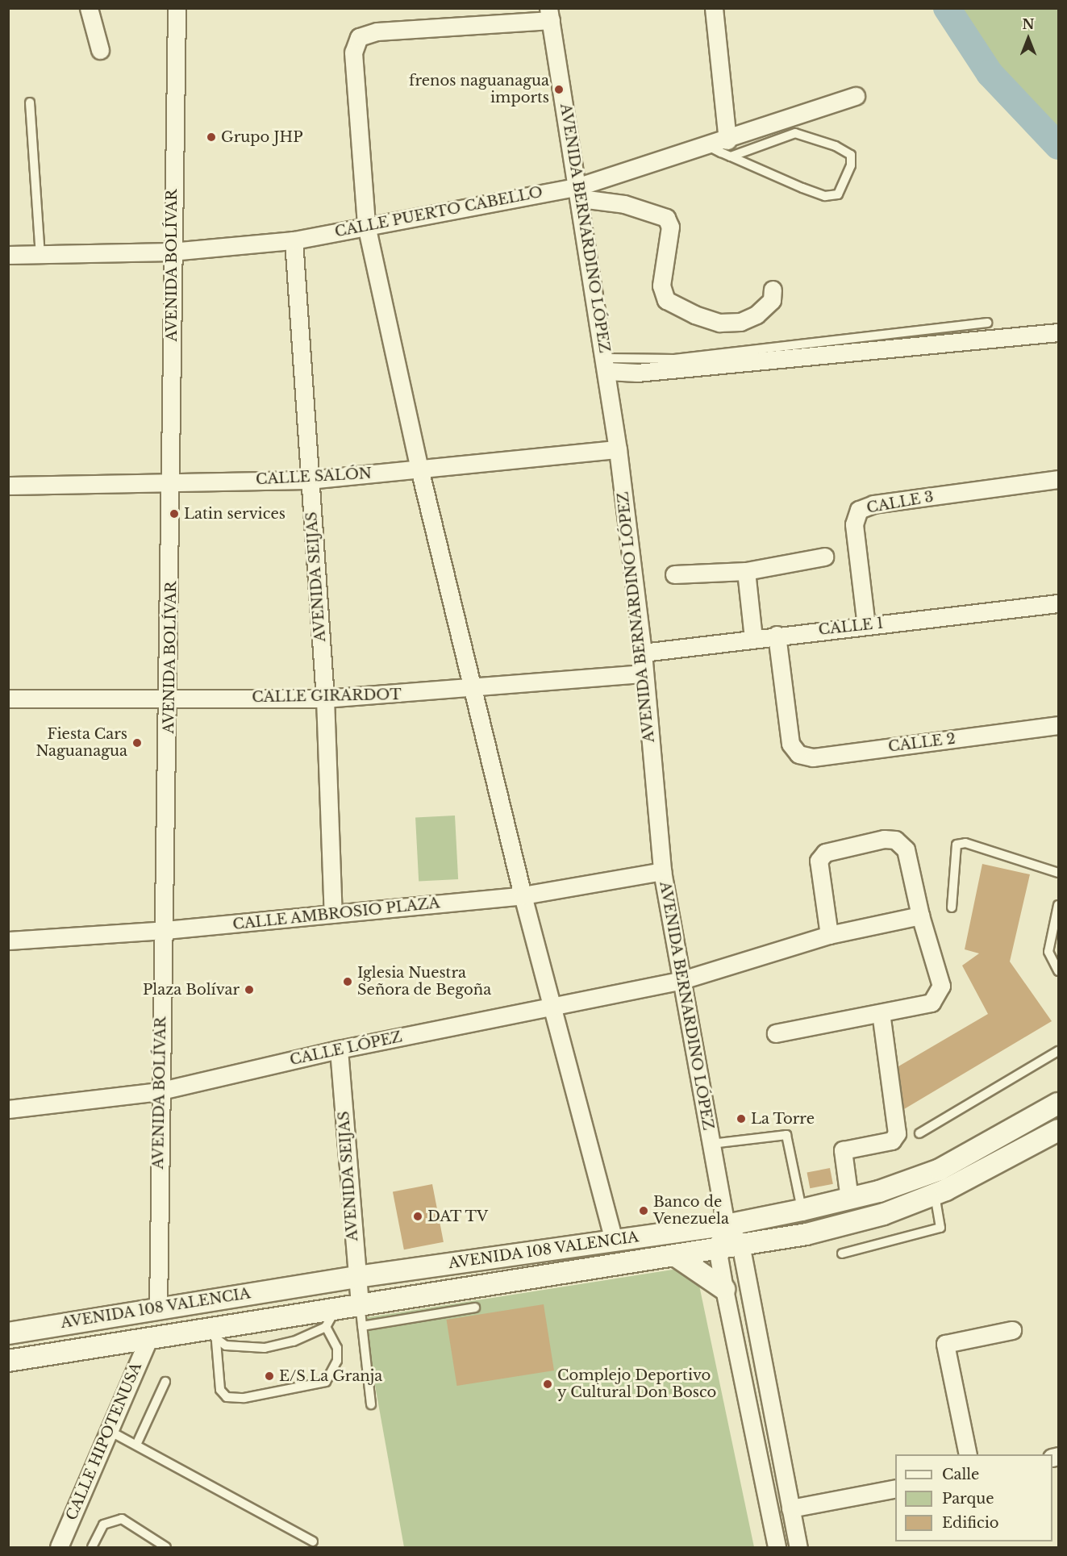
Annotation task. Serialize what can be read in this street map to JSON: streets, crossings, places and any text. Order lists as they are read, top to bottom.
{
  "streets": {
    "street": [
      "CALLE PUERTO CABELLO",
      "AVENIDA BERNARDINO LÓPEZ",
      "AVENIDA BOLÍVAR",
      "CALLE SALÓN",
      "CALLE 3",
      "AVENIDA SEIJAS",
      "CALLE 1",
      "CALLE GIRARDOT",
      "CALLE 2",
      "CALLE AMBROSIO PLAZA",
      "CALLE LÓPEZ",
      "AVENIDA 108 VALENCIA",
      "CALLE HIPOTENUSA"
    ]
  },
  "crossings": [
    ["CALLE PUERTO CABELLO", "AVENIDA BERNARDINO LÓPEZ"],
    ["CALLE PUERTO CABELLO", "AVENIDA BOLÍVAR"],
    ["CALLE PUERTO CABELLO", "AVENIDA SEIJAS"],
    ["AVENIDA BERNARDINO LÓPEZ", "CALLE SALÓN"],
    ["AVENIDA BERNARDINO LÓPEZ", "CALLE 1"],
    ["AVENIDA BERNARDINO LÓPEZ", "CALLE GIRARDOT"],
    ["AVENIDA BERNARDINO LÓPEZ", "CALLE AMBROSIO PLAZA"],
    ["AVENIDA BERNARDINO LÓPEZ", "CALLE LÓPEZ"],
    ["AVENIDA BERNARDINO LÓPEZ", "AVENIDA 108 VALENCIA"],
    ["AVENIDA BOLÍVAR", "CALLE SALÓN"],
    ["AVENIDA BOLÍVAR", "CALLE GIRARDOT"],
    ["AVENIDA BOLÍVAR", "CALLE AMBROSIO PLAZA"],
    ["AVENIDA BOLÍVAR", "CALLE LÓPEZ"],
    ["AVENIDA BOLÍVAR", "AVENIDA 108 VALENCIA"],
    ["CALLE SALÓN", "AVENIDA SEIJAS"],
    ["CALLE 3", "CALLE 1"],
    ["AVENIDA SEIJAS", "CALLE GIRARDOT"],
    ["AVENIDA SEIJAS", "CALLE AMBROSIO PLAZA"],
    ["AVENIDA SEIJAS", "CALLE LÓPEZ"],
    ["AVENIDA SEIJAS", "AVENIDA 108 VALENCIA"],
    ["CALLE 1", "CALLE 2"],
    ["AVENIDA 108 VALENCIA", "CALLE HIPOTENUSA"]
  ],
  "places": [
    "frenos naguanagua imports",
    "Grupo JHP",
    "Latin services",
    "Fiesta Cars Naguanagua",
    "Iglesia Nuestra Señora de Begoña",
    "Plaza Bolívar",
    "La Torre",
    "Banco de Venezuela",
    "DAT TV",
    "E/S La Granja",
    "Complejo Deportivo y Cultural Don Bosco"
  ],
  "legend": ["Calle", "Parque", "Edificio"],
  "north": "top"
}
